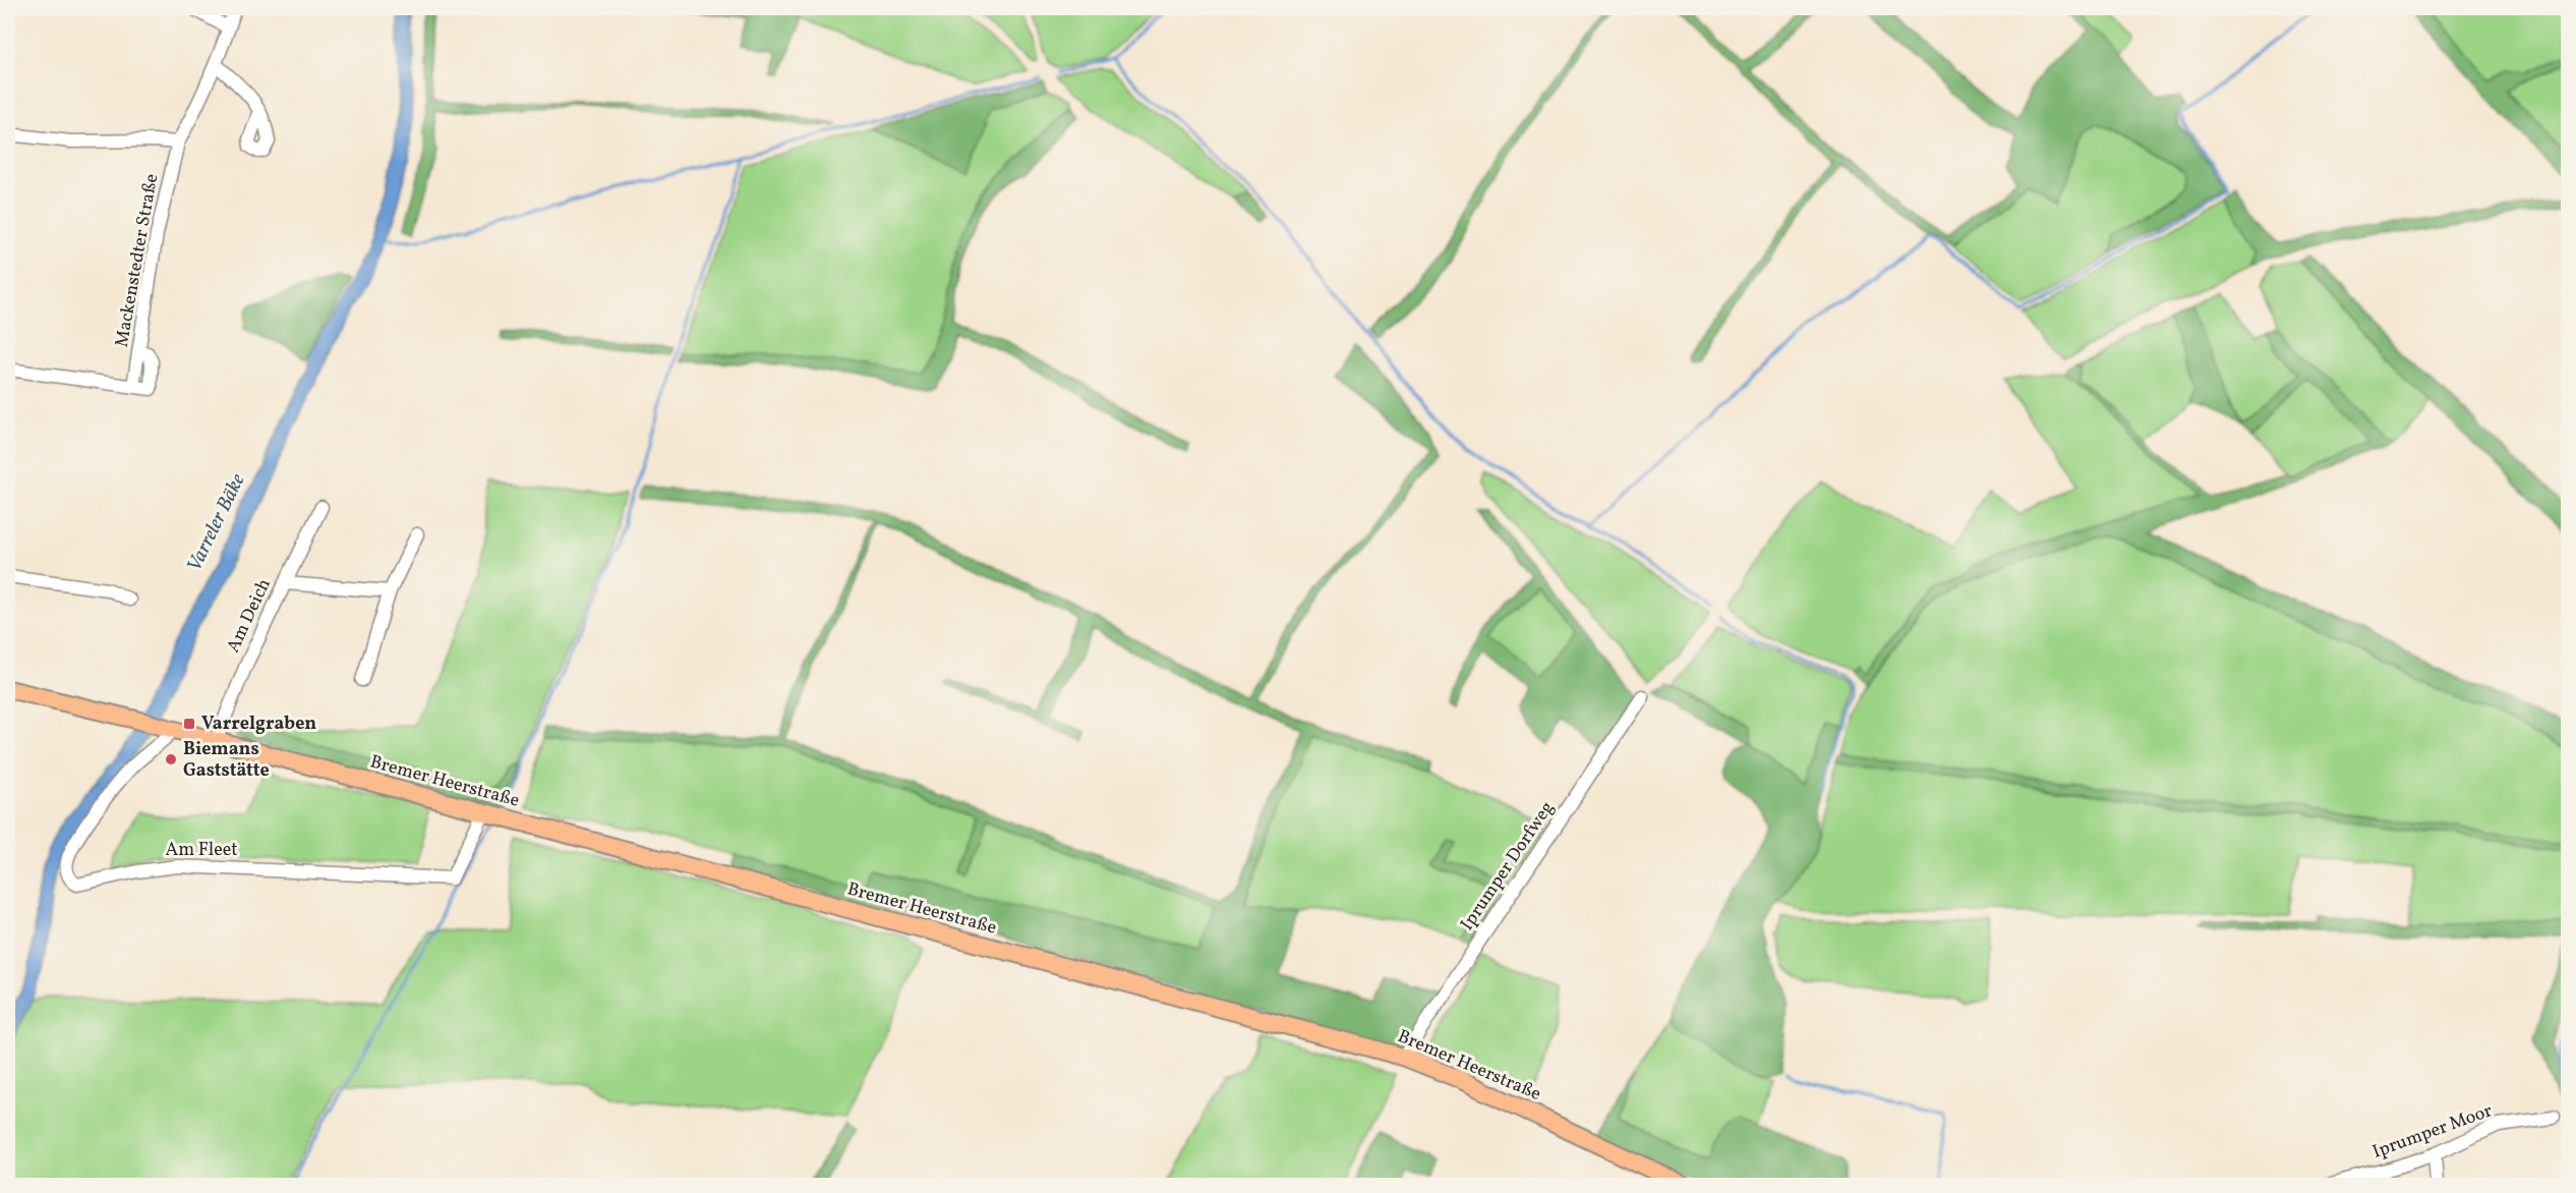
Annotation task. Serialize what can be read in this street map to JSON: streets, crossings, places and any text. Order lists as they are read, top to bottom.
{
  "streets": {
    "main road": ["Bremer Heerstraße"],
    "street": [
      "Mackenstedter Straße",
      "Am Deich",
      "Am Fleet",
      "Iprumper Dorfweg",
      "Iprumper Moor"
    ]
  },
  "crossings": [
    ["Am Deich", "Bremer Heerstraße"],
    ["Bremer Heerstraße", "Am Fleet"],
    ["Bremer Heerstraße", "Iprumper Dorfweg"]
  ],
  "water": ["Varreler Bäke"],
  "places": {
    "transit": ["Varrelgraben"],
    "other": ["Biemans Gaststätte"]
  }
}
